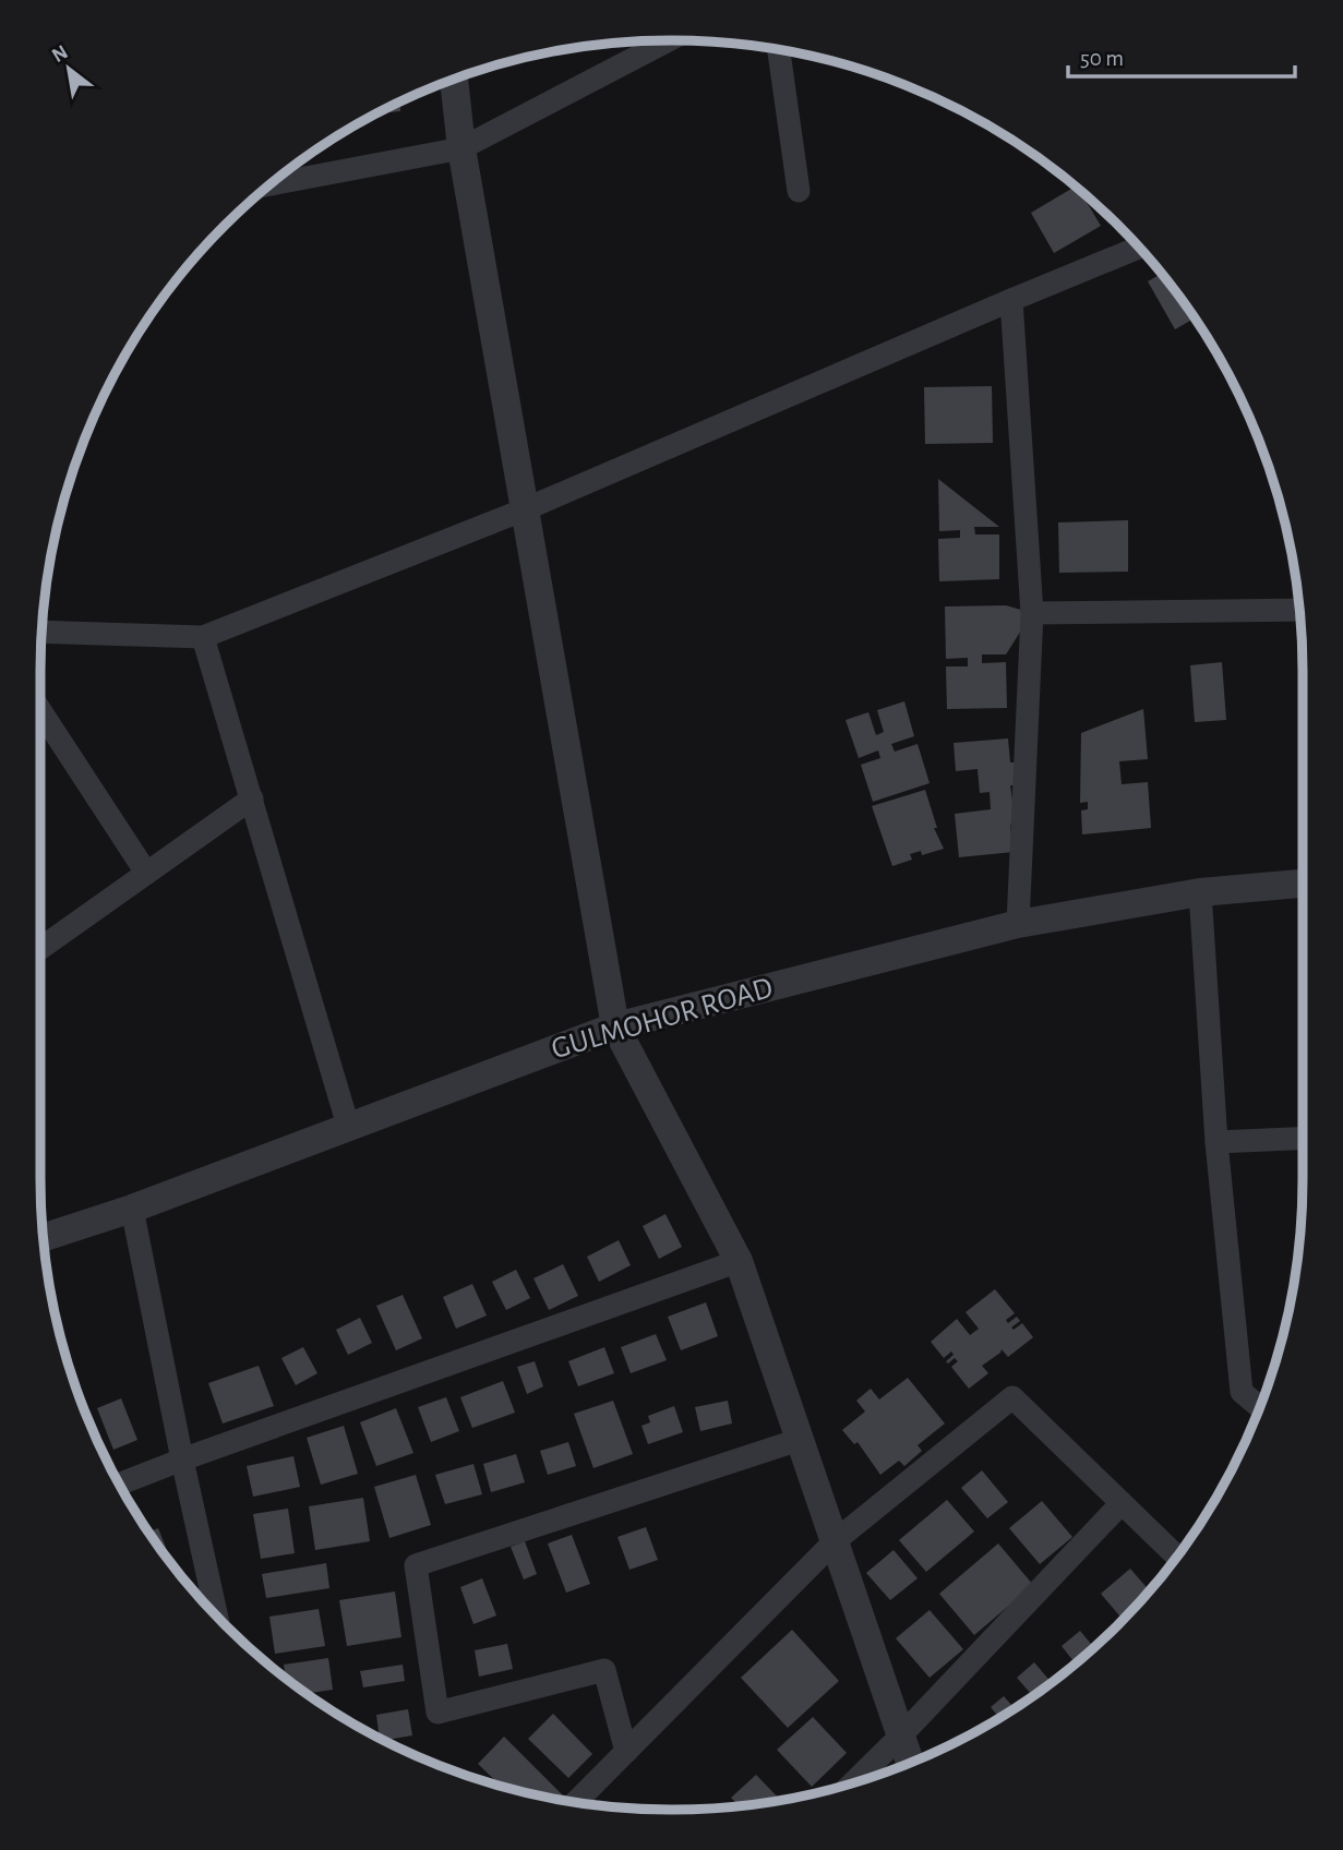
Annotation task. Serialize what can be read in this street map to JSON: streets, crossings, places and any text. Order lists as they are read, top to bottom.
{
  "streets": {
    "street": ["GULMOHOR ROAD"]
  },
  "scale_bar": "50 m",
  "north": "top left"
}
